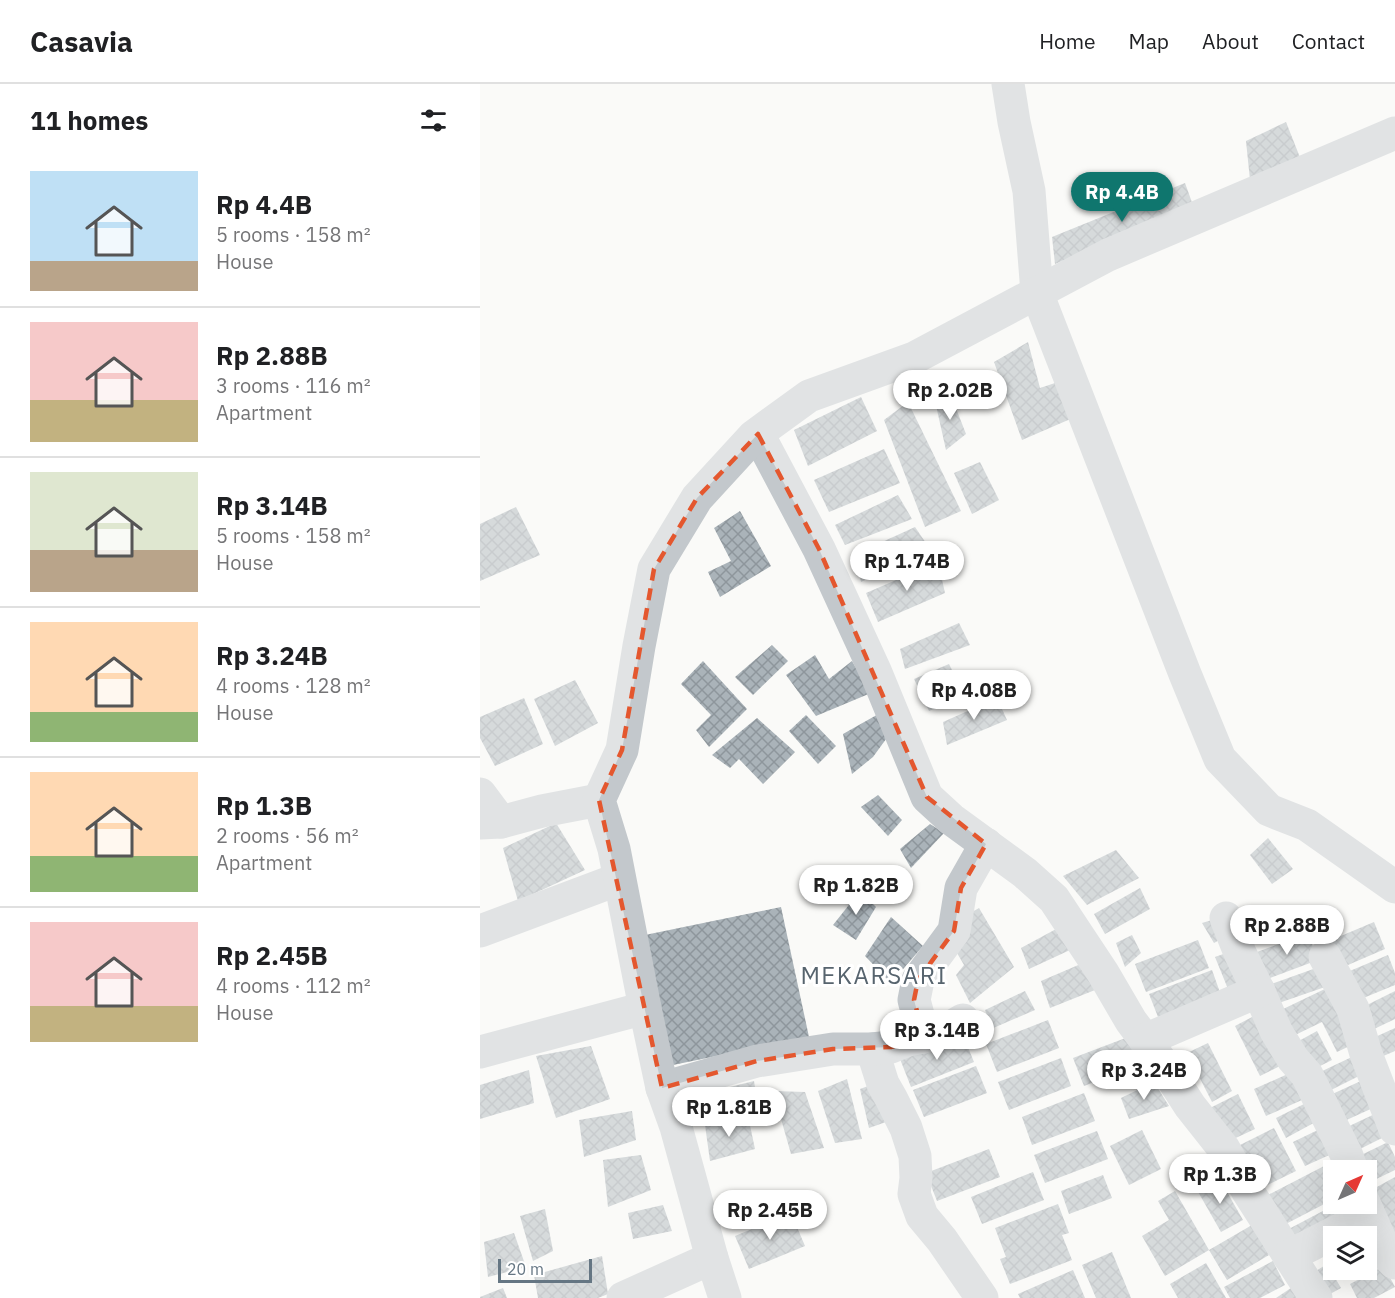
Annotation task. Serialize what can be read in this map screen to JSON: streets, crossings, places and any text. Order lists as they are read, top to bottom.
{
  "districts": ["MEKARSARI"],
  "scale_bar": "20 m",
  "north": "top right",
  "page": {
    "header": "Casavia",
    "nav": [
      "Home",
      "Map",
      "About",
      "Contact"
    ],
    "heading": "11 homes",
    "list": [
      {
        "name": "Rp 4.4B",
        "note": "5 rooms · 158 m² · House"
      },
      {
        "name": "Rp 2.88B",
        "note": "3 rooms · 116 m² · Apartment"
      },
      {
        "name": "Rp 3.14B",
        "note": "5 rooms · 158 m² · House"
      },
      {
        "name": "Rp 3.24B",
        "note": "4 rooms · 128 m² · House"
      },
      {
        "name": "Rp 1.3B",
        "note": "2 rooms · 56 m² · Apartment"
      },
      {
        "name": "Rp 2.45B",
        "note": "4 rooms · 112 m² · House"
      }
    ],
    "price": [
      "Rp 4.4B",
      "Rp 2.02B",
      "Rp 1.74B",
      "Rp 4.08B",
      "Rp 1.82B",
      "Rp 2.88B",
      "Rp 3.14B",
      "Rp 3.24B",
      "Rp 1.81B",
      "Rp 1.3B",
      "Rp 2.45B"
    ],
    "scale": "20 m"
  }
}
